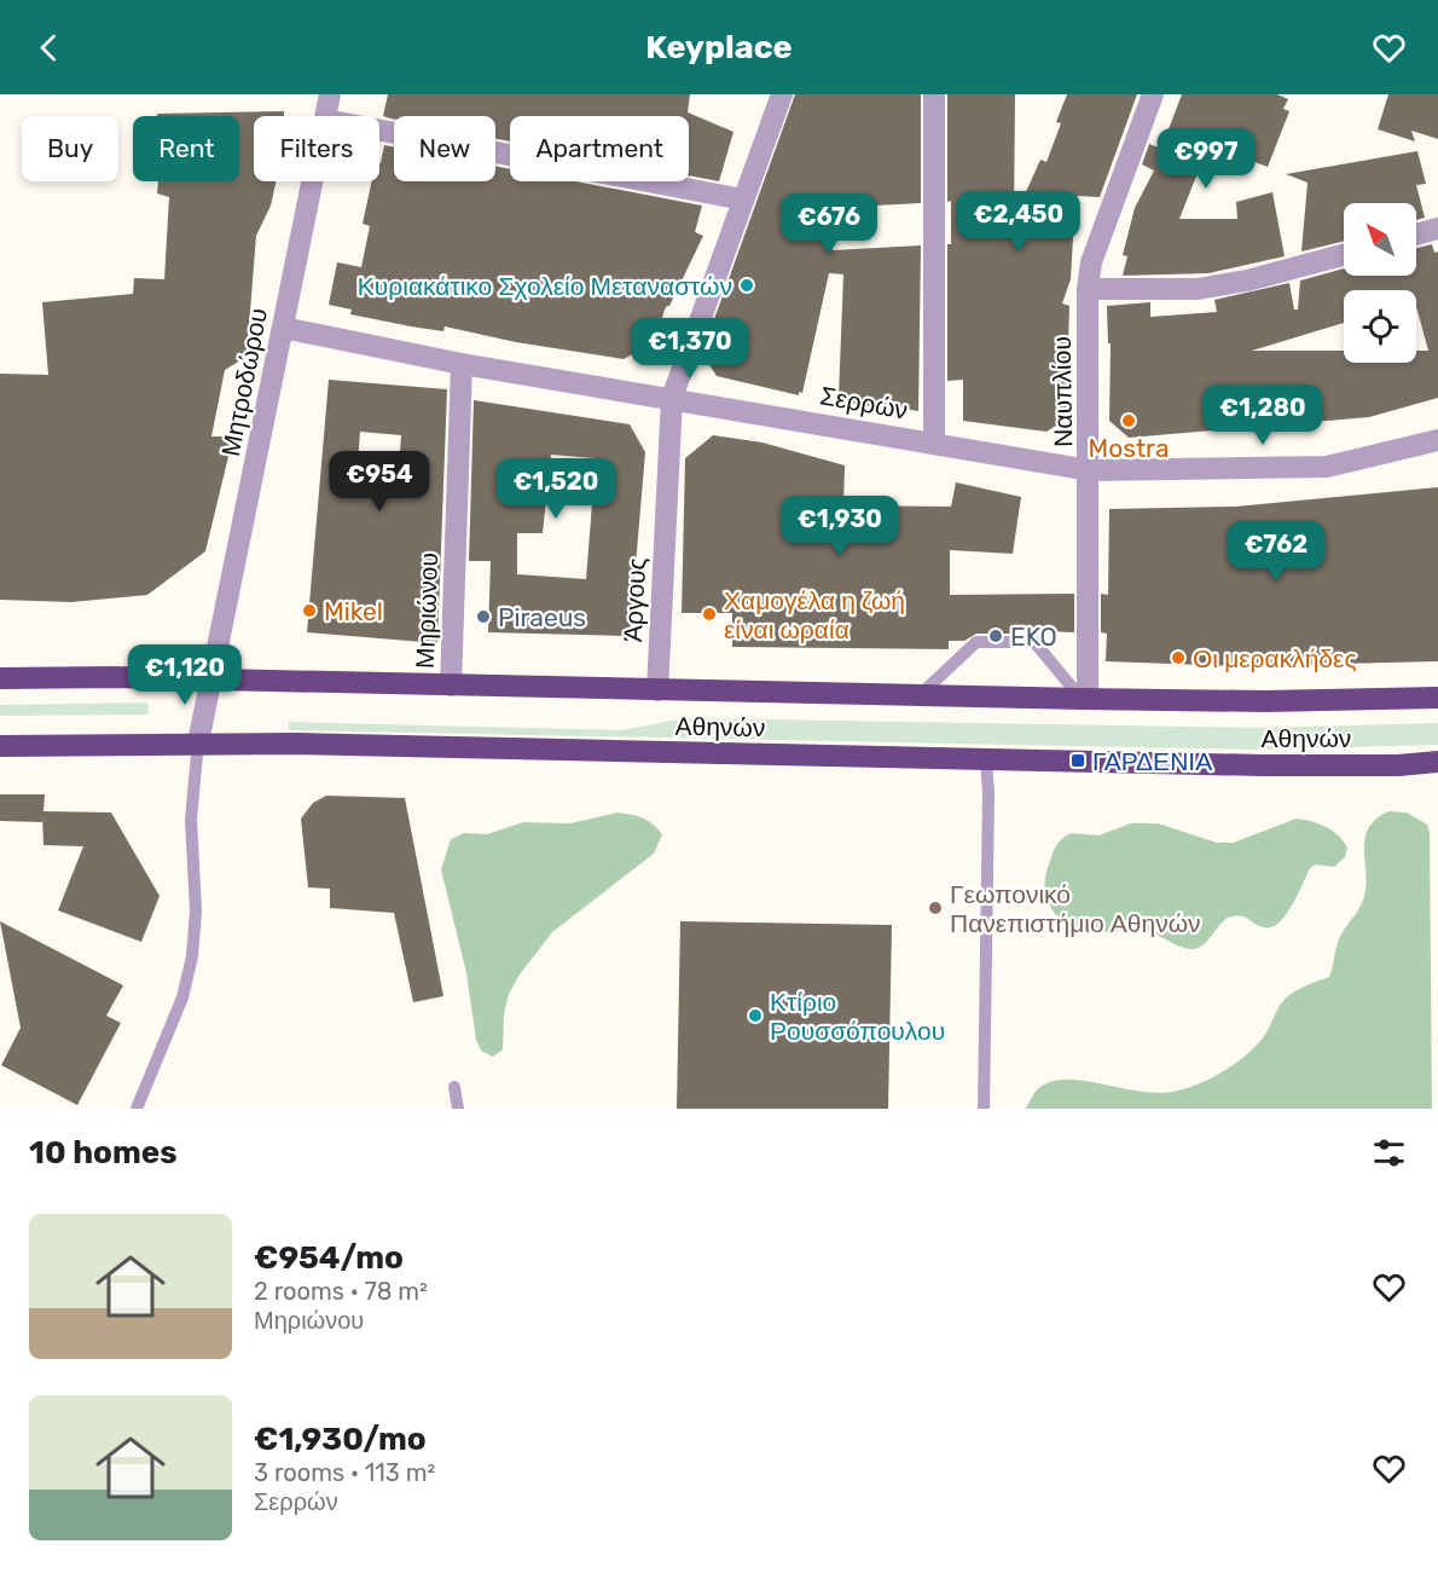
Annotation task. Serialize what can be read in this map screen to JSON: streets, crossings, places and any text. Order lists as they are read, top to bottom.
{
  "streets": {
    "highway": ["Αθηνών"],
    "street": [
      "Μητροδώρου",
      "Ναυπλίου",
      "Σερρών",
      "Άργους",
      "Μηριώνου"
    ]
  },
  "crossings": [
    ["Μητροδώρου", "Σερρών"],
    ["Μητροδώρου", "Αθηνών"],
    ["Ναυπλίου", "Σερρών"],
    ["Ναυπλίου", "Αθηνών"],
    ["Σερρών", "Άργους"],
    ["Σερρών", "Μηριώνου"],
    ["Άργους", "Αθηνών"],
    ["Μηριώνου", "Αθηνών"]
  ],
  "places": {
    "other": [
      "Κυριακάτικο Σχολείο Μεταναστών",
      "Mostra",
      "Mikel",
      "Χαμογέλα η ζωή είναι ωραία",
      "Piraeus",
      "EKO",
      "Οι μερακλήδες",
      "Γεωπονικό Πανεπιστήμιο Αθηνών",
      "Κτίριο Ρουσσόπουλου"
    ],
    "transit": ["ΓΑΡΔΕΝΙΑ"]
  },
  "north": "top left",
  "page": {
    "header": "Keyplace",
    "chip": [
      "Buy",
      "Rent",
      "Filters",
      "New",
      "Apartment"
    ],
    "price": [
      "€997",
      "€2,450",
      "€676",
      "€1,370",
      "€1,280",
      "€954",
      "€1,520",
      "€1,930",
      "€762",
      "€1,120"
    ],
    "heading": "10 homes",
    "list": [
      {
        "name": "€954/mo",
        "note": "2 rooms · 78 m² · Μηριώνου"
      },
      {
        "name": "€1,930/mo",
        "note": "3 rooms · 113 m² · Σερρών"
      }
    ]
  }
}
